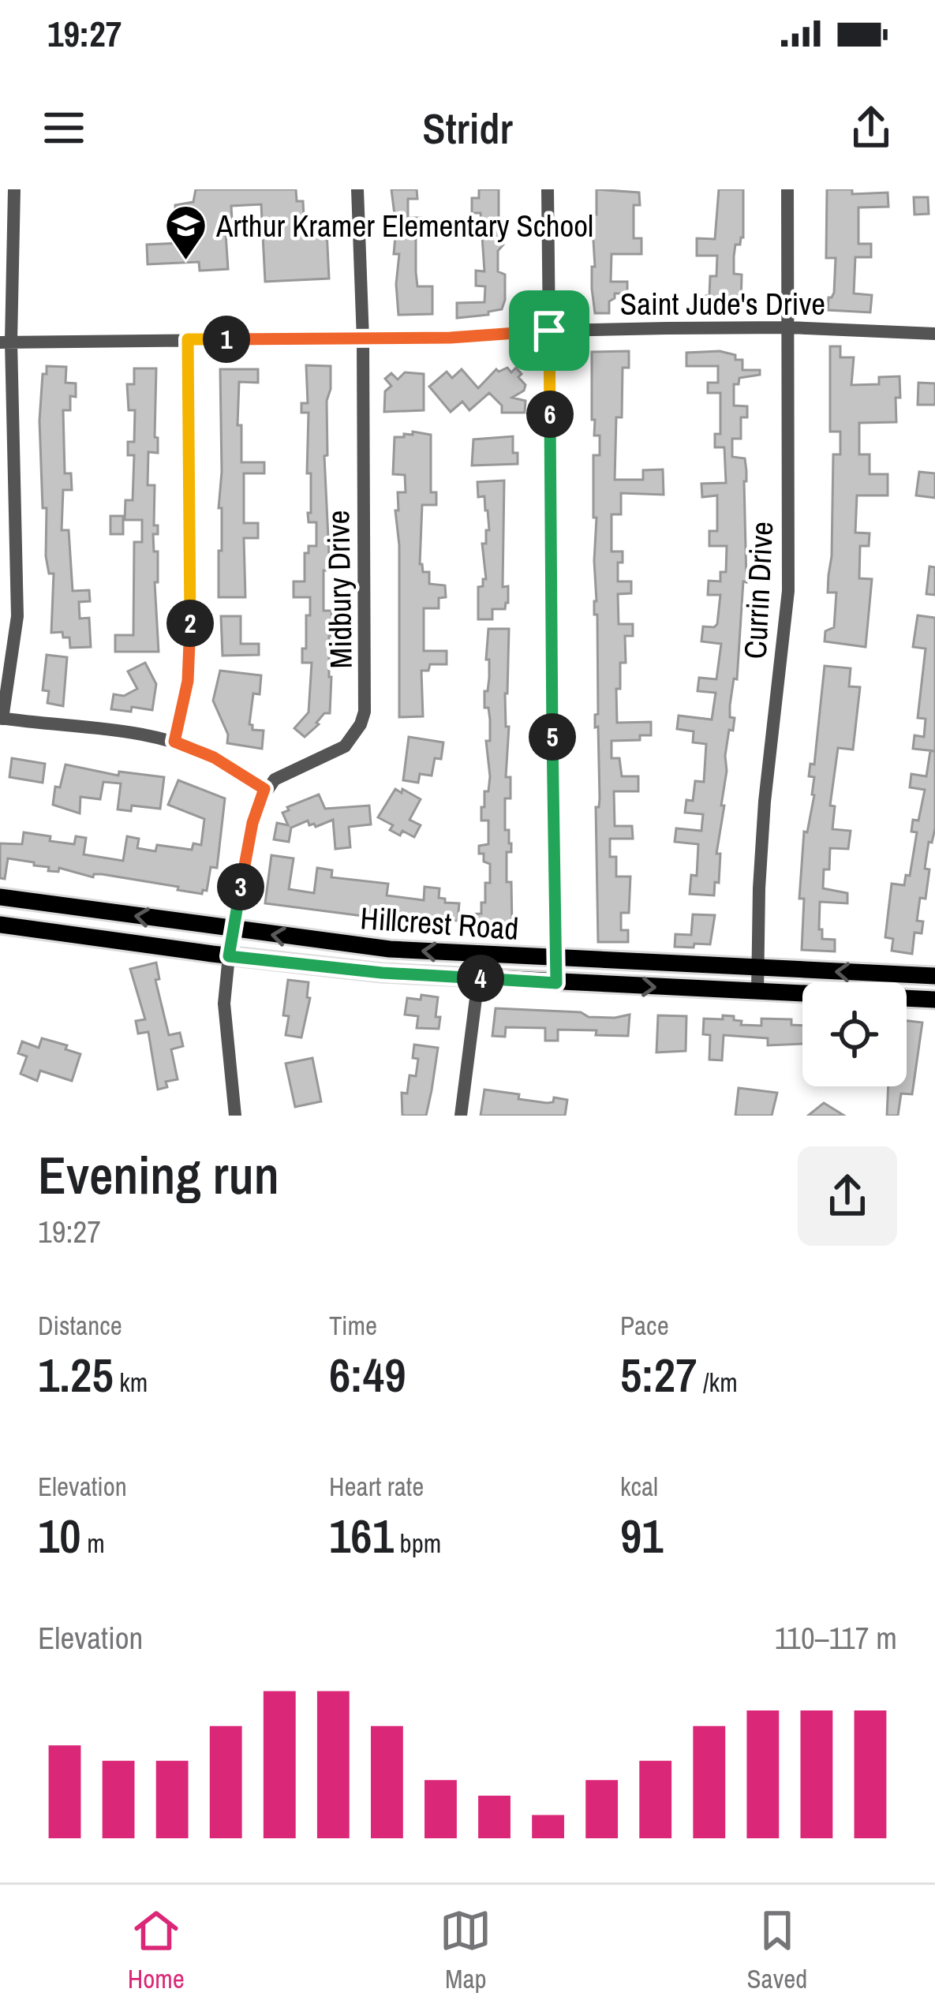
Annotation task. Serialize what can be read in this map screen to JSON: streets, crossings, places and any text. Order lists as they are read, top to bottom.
{
  "streets": {
    "main road": ["Hillcrest Road"],
    "street": ["Saint Jude's Drive", "Midbury Drive", "Currin Drive"]
  },
  "crossings": [
    ["Saint Jude's Drive", "Midbury Drive"],
    ["Saint Jude's Drive", "Currin Drive"],
    ["Currin Drive", "Hillcrest Road"]
  ],
  "places": {
    "school or university": ["Arthur Kramer Elementary School"]
  },
  "page": {
    "status": "19:27",
    "header": "Stridr",
    "pins": [
      "1",
      "6",
      "2",
      "5",
      "3",
      "4"
    ],
    "heading": ["Evening run", "19:27"],
    "stats": [
      ["Distance", "1.25 km"],
      ["Time", "6:49"],
      ["Pace", "5:27 /km"],
      ["Elevation", "10 m"],
      ["Heart rate", "161 bpm"],
      ["kcal", "91"]
    ],
    "chart": ["Elevation", "110–117 m"],
    "tabs": ["Home", "Map", "Saved"]
  }
}
